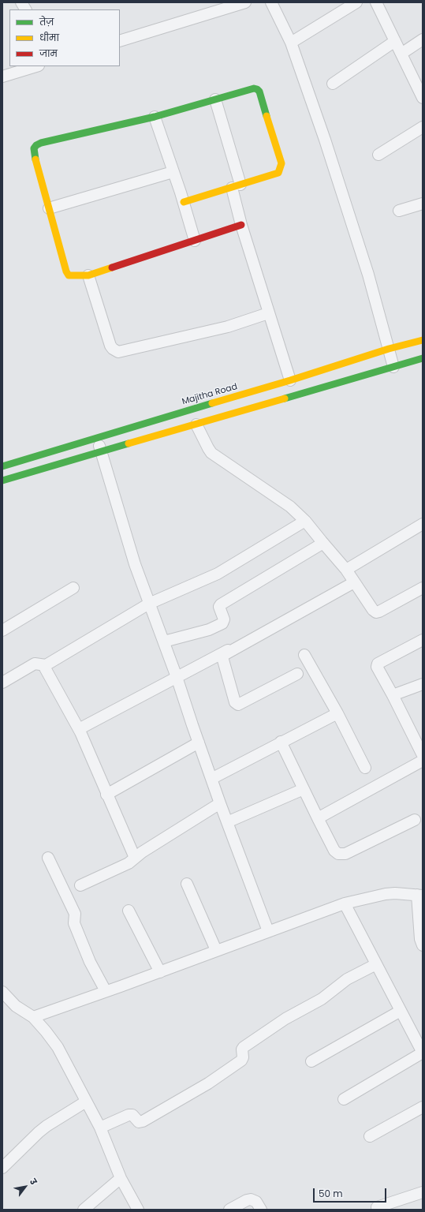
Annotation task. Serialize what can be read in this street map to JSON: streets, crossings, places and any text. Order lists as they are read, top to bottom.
{
  "streets": {
    "main road": ["Majitha Road"]
  },
  "legend": ["तेज़", "धीमा", "जाम"],
  "scale_bar": "50 m",
  "north": "top right"
}
